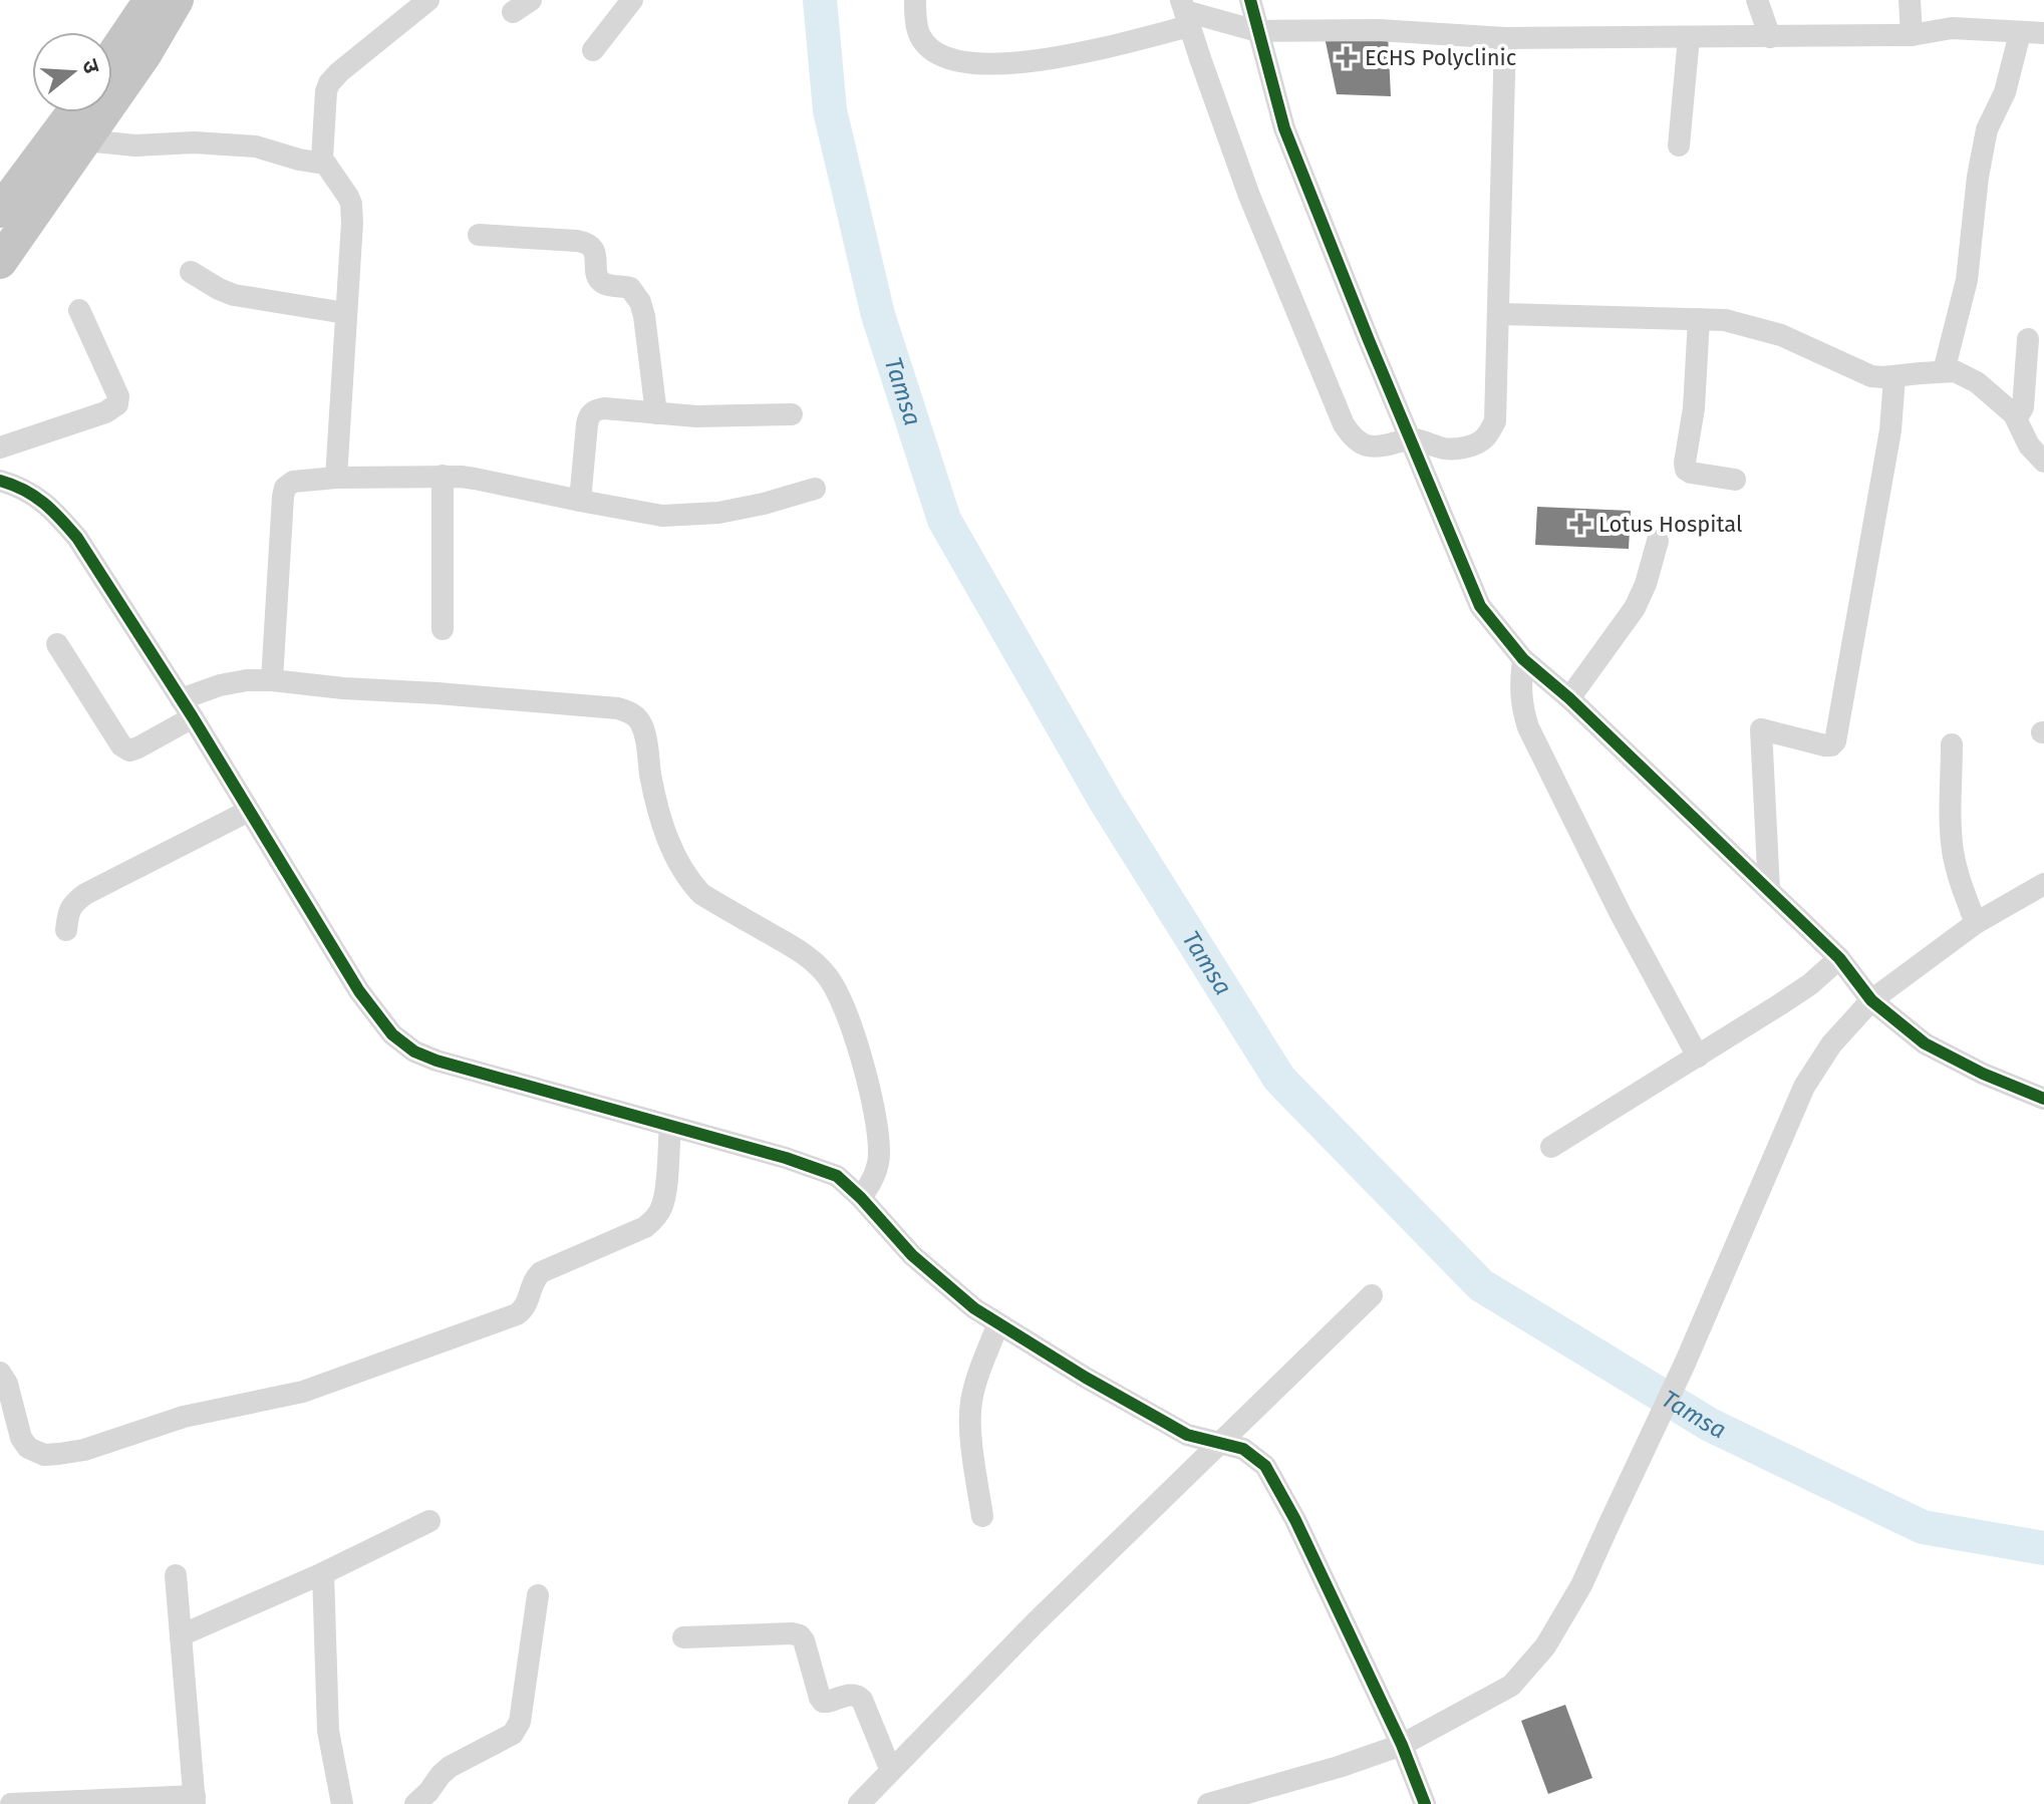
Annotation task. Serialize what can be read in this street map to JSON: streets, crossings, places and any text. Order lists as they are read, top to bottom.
{
  "water": ["Tamsa"],
  "places": {
    "health": ["ECHS Polyclinic", "Lotus Hospital"]
  },
  "north": "right"
}
